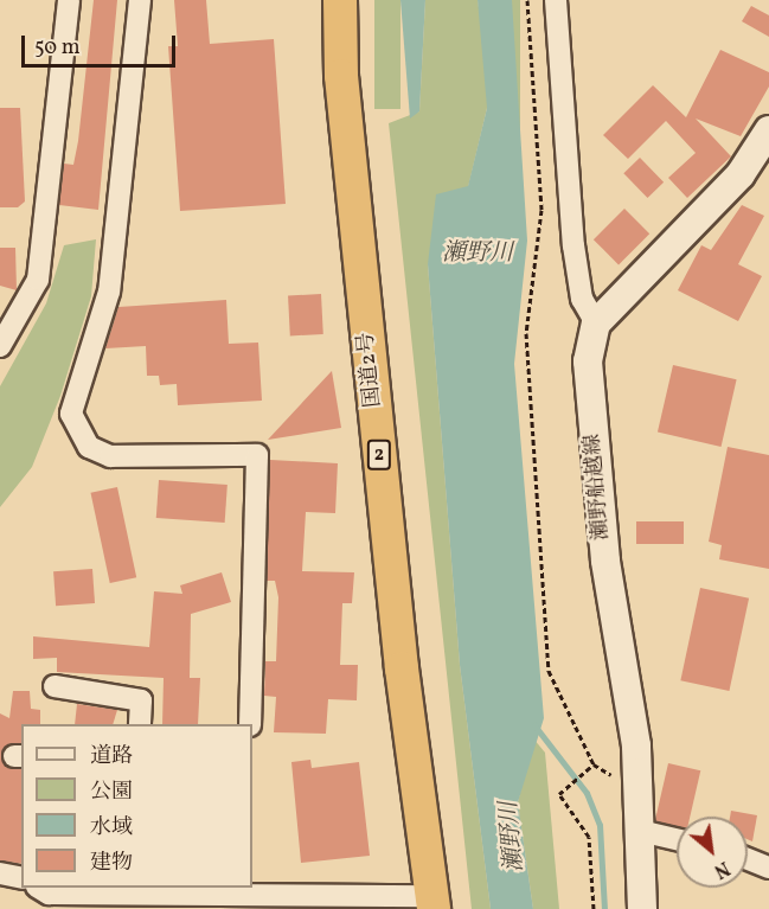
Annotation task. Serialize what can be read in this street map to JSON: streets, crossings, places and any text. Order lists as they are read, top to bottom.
{
  "streets": {
    "highway": ["国道2号", "2"],
    "main road": ["瀬野船越線"]
  },
  "water": ["瀬野川"],
  "legend": [
    "道路",
    "公園",
    "水域",
    "建物"
  ],
  "scale_bar": "50 m",
  "north": "bottom right"
}
